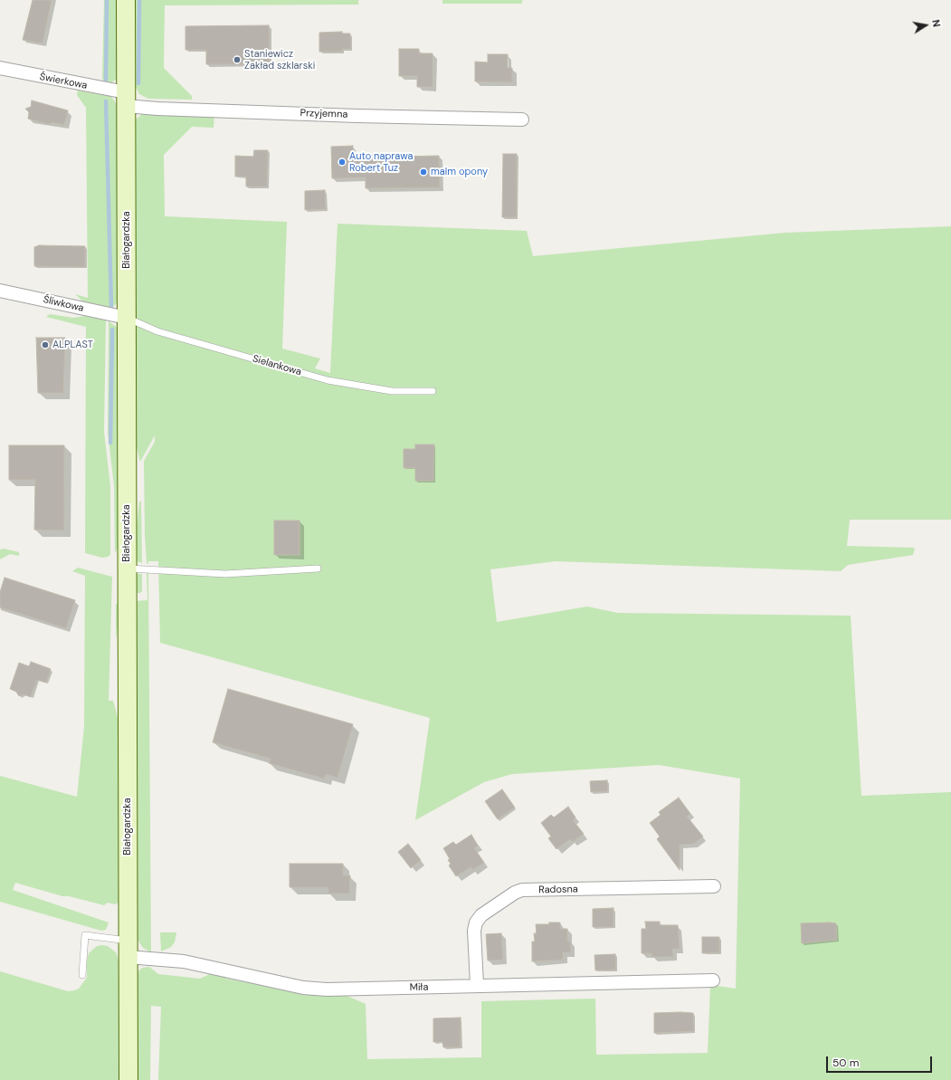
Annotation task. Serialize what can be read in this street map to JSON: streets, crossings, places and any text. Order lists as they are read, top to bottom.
{
  "streets": {
    "main road": ["Białogardzka"],
    "street": [
      "Świerkowa",
      "Przyjemna",
      "Śliwkowa",
      "Radosna",
      "Miła"
    ],
    "lane": ["Sielankowa"]
  },
  "crossings": [
    ["Świerkowa", "Przyjemna"],
    ["Świerkowa", "Białogardzka"],
    ["Przyjemna", "Białogardzka"],
    ["Białogardzka", "Śliwkowa"],
    ["Białogardzka", "Sielankowa"],
    ["Białogardzka", "Miła"],
    ["Śliwkowa", "Sielankowa"],
    ["Radosna", "Miła"]
  ],
  "places": [
    "Staniewicz Zakład szklarski",
    "Auto naprawa Robert Tuz",
    "malm opony",
    "ALPLAST"
  ],
  "scale_bar": "50 m",
  "north": "right"
}
